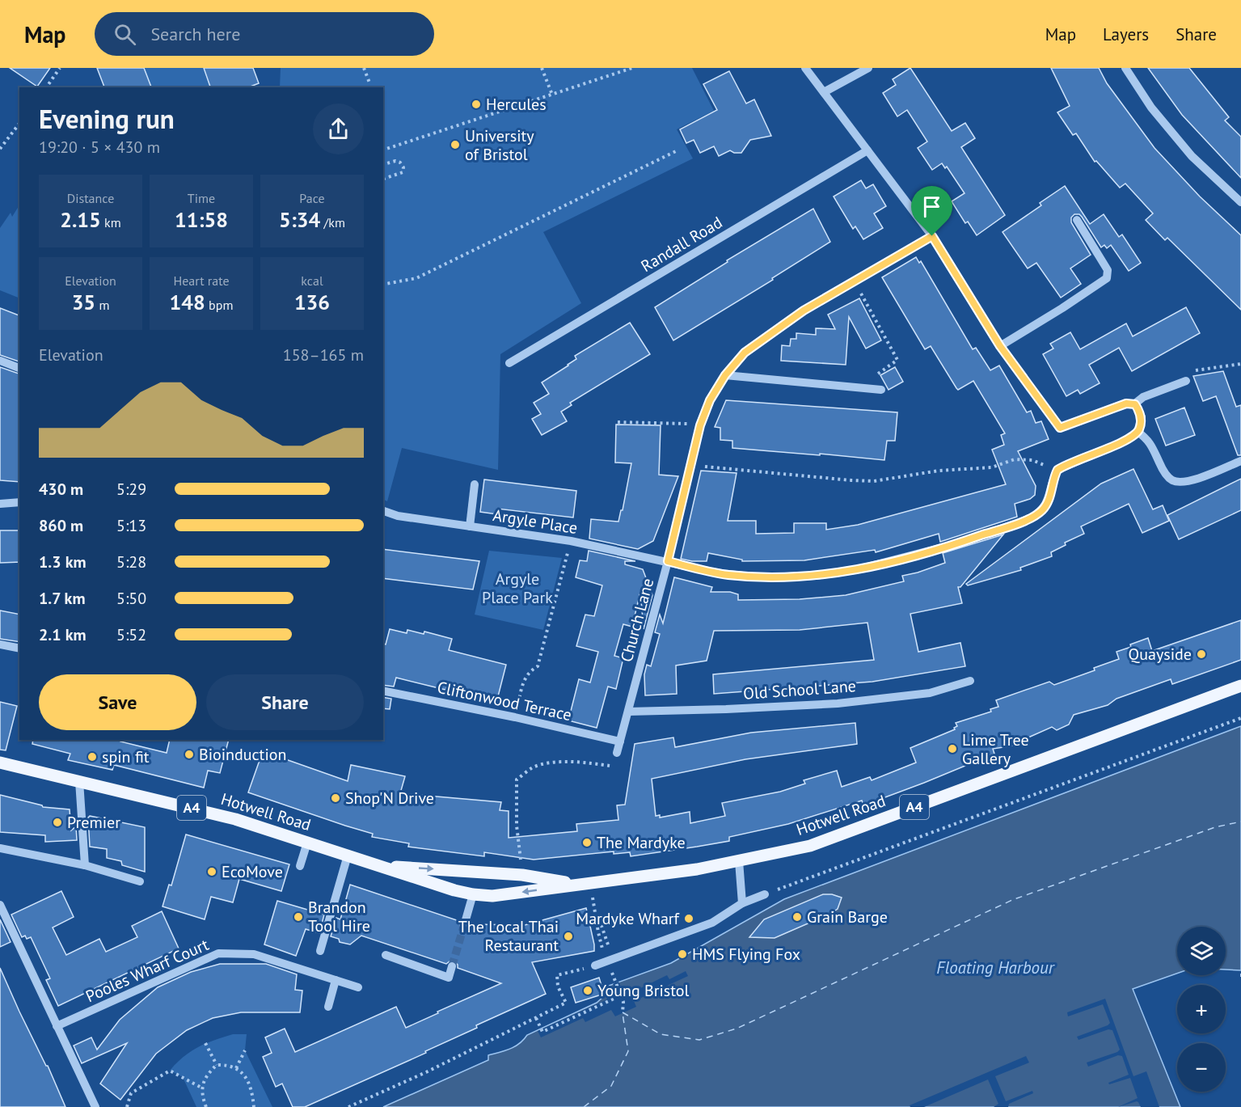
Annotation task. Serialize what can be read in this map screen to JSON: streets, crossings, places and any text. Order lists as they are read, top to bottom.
{
  "streets": {
    "main road": ["A4", "Hotwell Road"],
    "street": [
      "Randall Road",
      "Argyle Place",
      "Church Lane",
      "Old School Lane",
      "Cliftonwood Terrace",
      "Pooles Wharf Court"
    ]
  },
  "crossings": [
    ["Argyle Place", "Church Lane"],
    ["Church Lane", "Old School Lane"],
    ["Church Lane", "Cliftonwood Terrace"]
  ],
  "water": ["Floating Harbour"],
  "parks": ["Argyle Place Park"],
  "places": [
    "Hercules",
    "University of Bristol",
    "Quayside",
    "Lime Tree Gallery",
    "Bioinduction",
    "spin fit",
    "Shop'N Drive",
    "Premier",
    "The Mardyke",
    "EcoMove",
    "Brandon Tool Hire",
    "Grain Barge",
    "Mardyke Wharf",
    "The Local Thai Restaurant",
    "HMS Flying Fox",
    "Young Bristol"
  ],
  "page": {
    "header": "Map",
    "search": "Search here",
    "nav": ["Map", "Layers", "Share"],
    "heading": ["Evening run", "19:20 · 5 × 430 m"],
    "stats": [
      ["Distance", "2.15 km"],
      ["Time", "11:58"],
      ["Pace", "5:34 /km"],
      ["Elevation", "35 m"],
      ["Heart rate", "148 bpm"],
      ["kcal", "136"]
    ],
    "chart": ["Elevation", "158–165 m"],
    "list": [
      {
        "name": "430 m",
        "note": "5:29"
      },
      {
        "name": "860 m",
        "note": "5:13"
      },
      {
        "name": "1.3 km",
        "note": "5:28"
      },
      {
        "name": "1.7 km",
        "note": "5:50"
      },
      {
        "name": "2.1 km",
        "note": "5:52"
      }
    ],
    "buttons": ["Save", "Share"],
    "map_buttons": ["+", "−"]
  }
}
